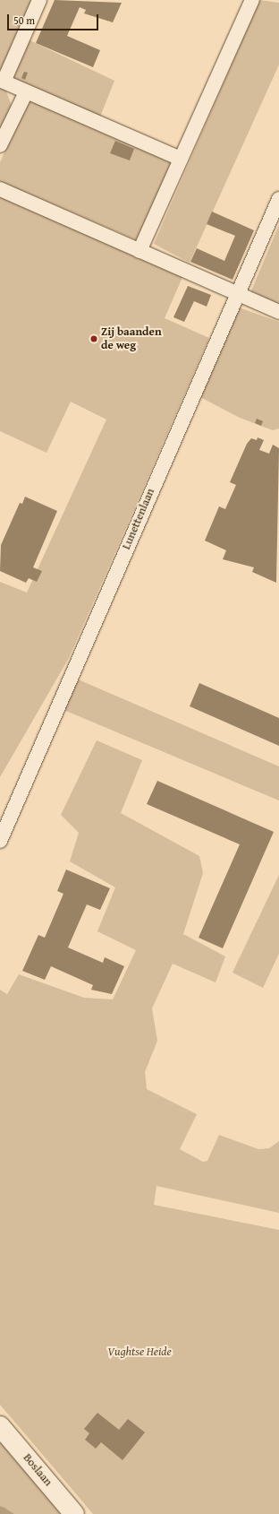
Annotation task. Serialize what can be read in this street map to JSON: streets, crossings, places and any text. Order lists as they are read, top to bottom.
{
  "streets": {
    "main road": ["Boslaan"],
    "street": ["Lunettenlaan"]
  },
  "parks": ["Vughtse Heide"],
  "places": ["Zij baanden de weg"],
  "scale_bar": "50 m"
}
